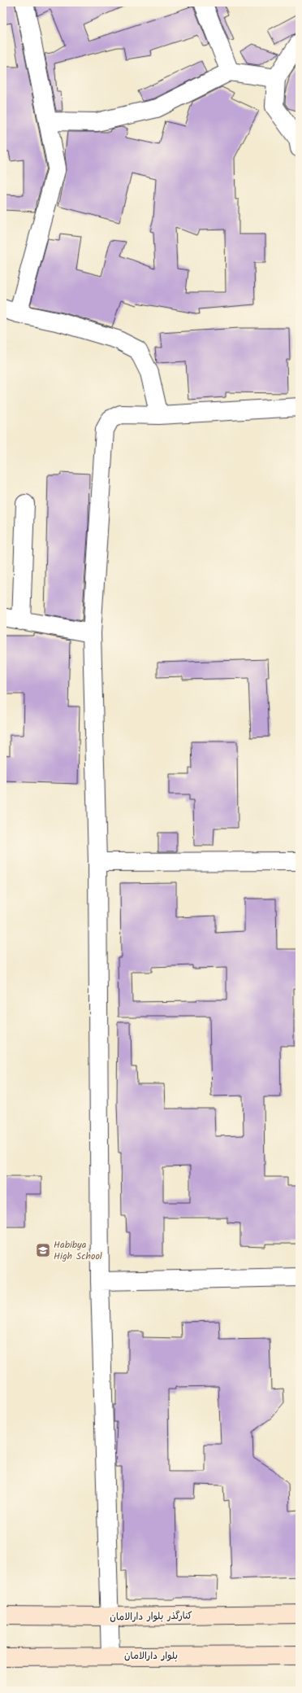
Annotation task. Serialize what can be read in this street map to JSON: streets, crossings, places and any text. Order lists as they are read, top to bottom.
{
  "streets": {
    "main road": ["کنارگذر بلوار دارالامان", "بلوار دارالامان"]
  },
  "places": {
    "school or university": ["Habibya High School"]
  }
}
